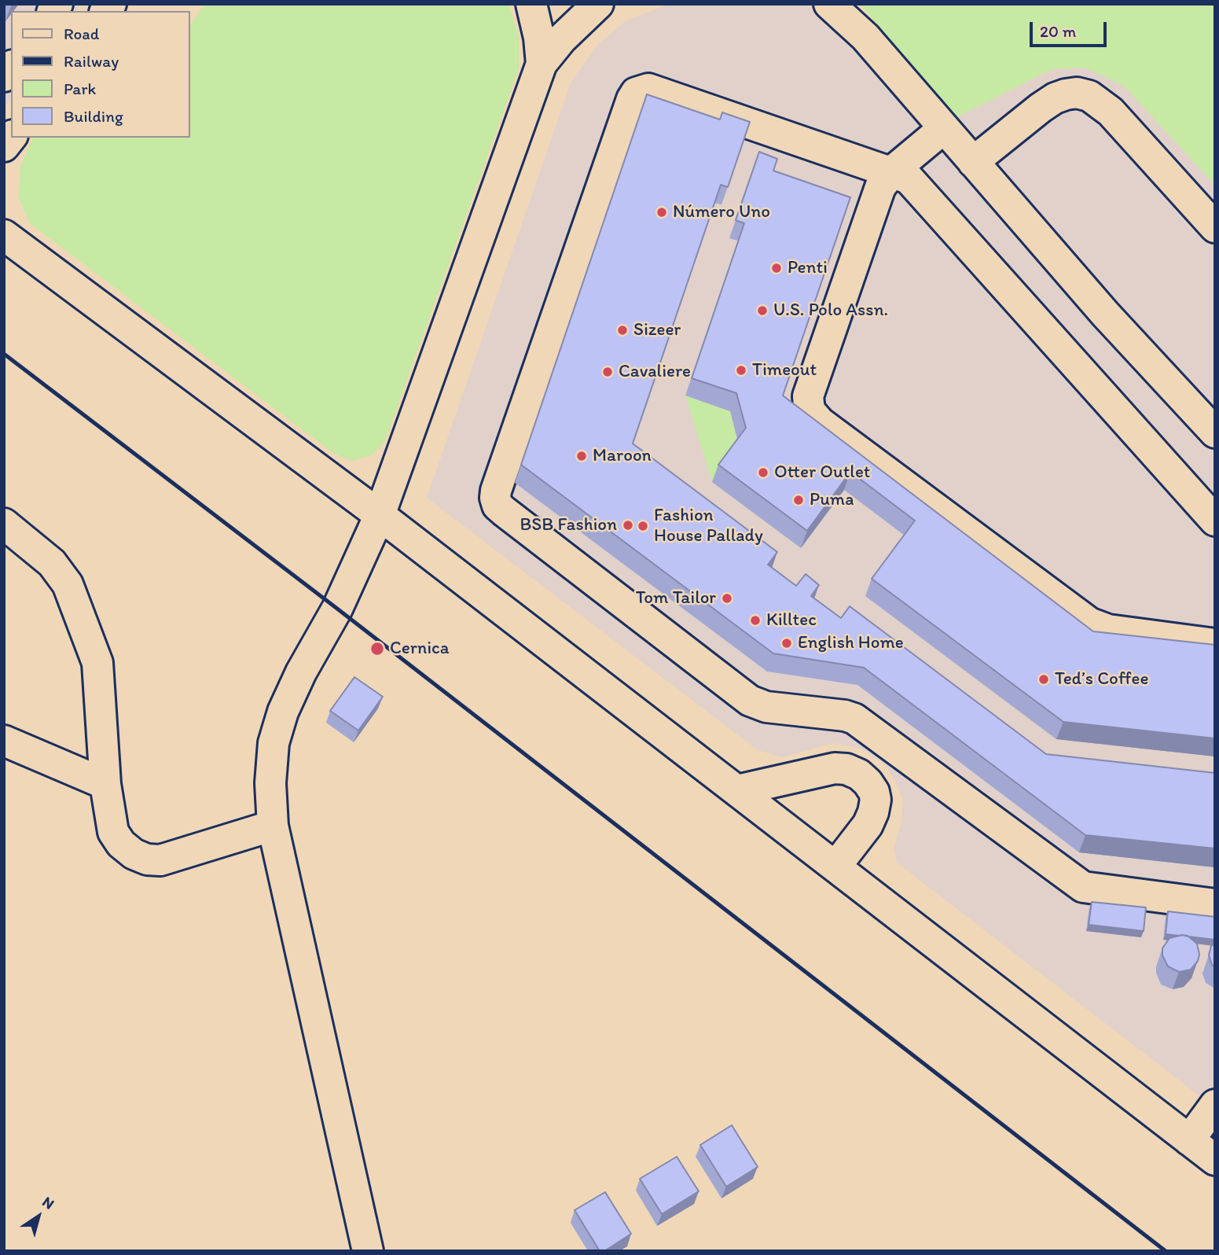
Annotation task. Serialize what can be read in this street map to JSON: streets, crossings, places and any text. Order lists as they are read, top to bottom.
{
  "places": [
    "Número Uno",
    "Penti",
    "U.S. Polo Assn.",
    "Sizeer",
    "Timeout",
    "Cavaliere",
    "Maroon",
    "Otter Outlet",
    "Puma",
    "BSB Fashion",
    "Fashion House Pallady",
    "Tom Tailor",
    "Killtec",
    "English Home",
    "Cernica",
    "Ted’s Coffee"
  ],
  "legend": [
    "Road",
    "Railway",
    "Park",
    "Building"
  ],
  "scale_bar": "20 m",
  "north": "top right"
}
